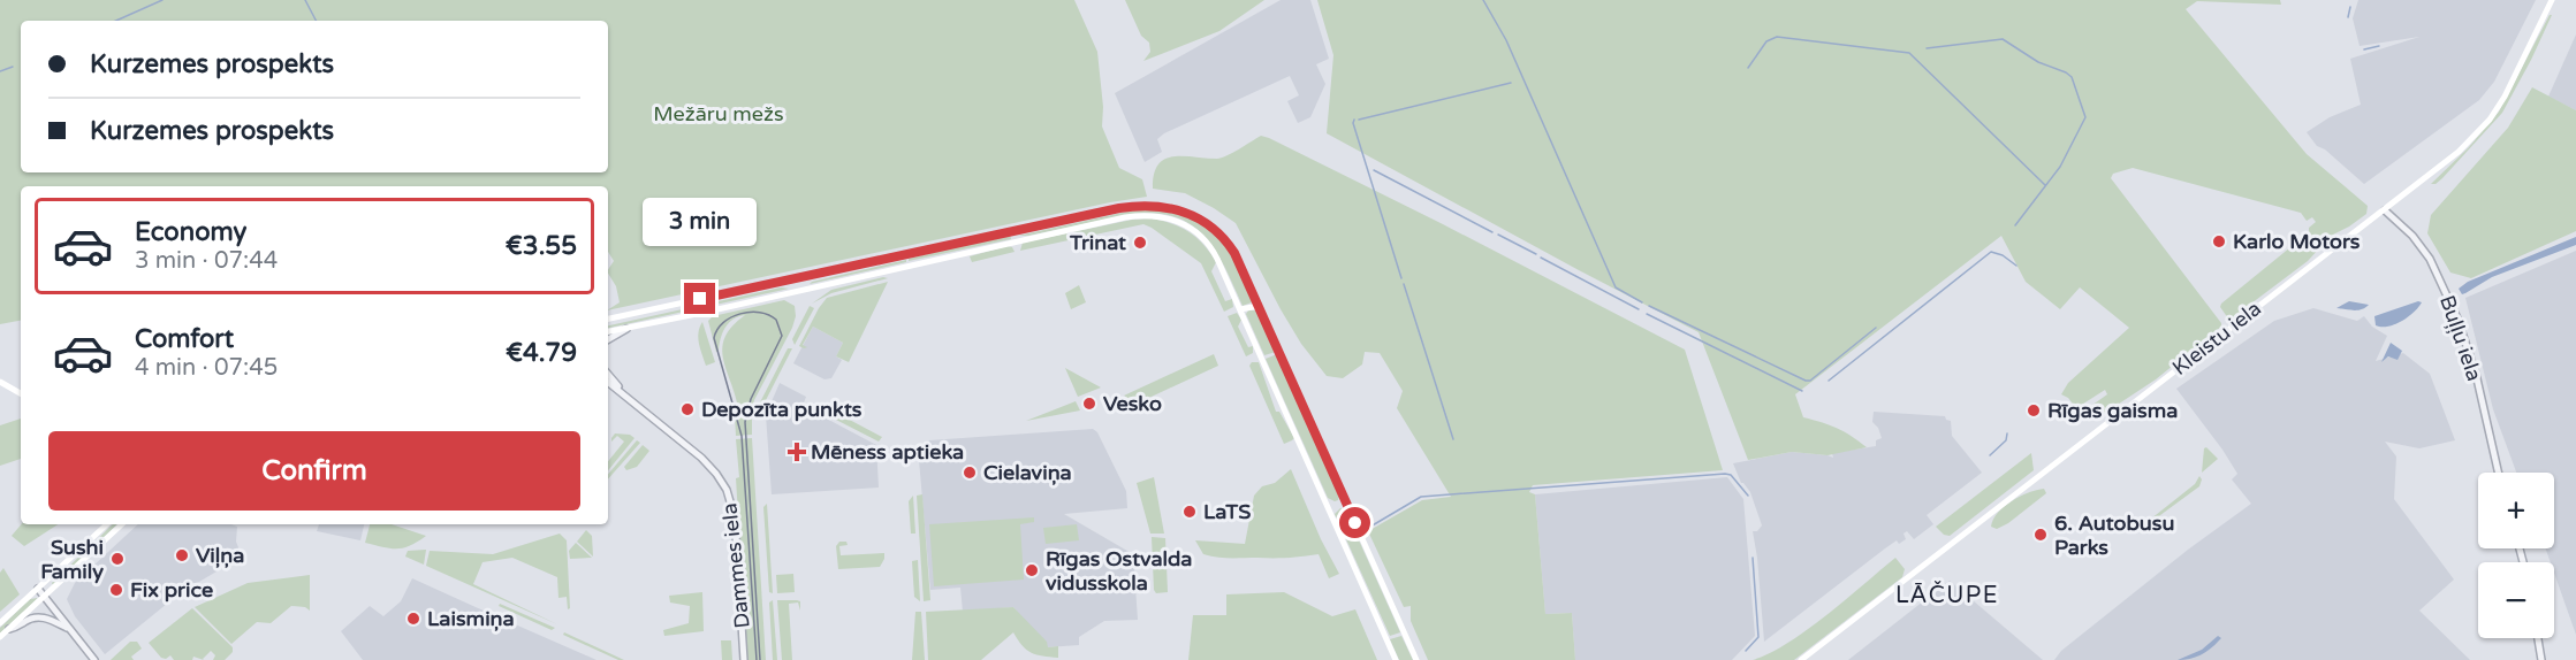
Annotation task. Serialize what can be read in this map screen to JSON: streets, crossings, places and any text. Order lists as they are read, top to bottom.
{
  "streets": {
    "main road": ["Kleistu iela"],
    "street": ["Buļļu iela", "Dammes iela"]
  },
  "crossings": [
    ["Kleistu iela", "Buļļu iela"]
  ],
  "districts": ["LĀČUPE"],
  "parks": ["Mežāru mežs"],
  "places": {
    "other": [
      "Karlo Motors",
      "Trinat",
      "Vesko",
      "Depozīta punkts",
      "Rīgas gaisma",
      "Cielaviņa",
      "LaTS",
      "6. Autobusu Parks",
      "Viļņa",
      "Sushi Family",
      "Rīgas Ostvalda vidusskola",
      "Fix price",
      "Laismiņa"
    ],
    "health": ["Mēness aptieka"]
  },
  "page": {
    "banner": ["Kurzemes prospekts", "Kurzemes prospekts"],
    "bubble": "3 min",
    "list": [
      {
        "name": "Economy",
        "note": "3 min · 07:44",
        "value": "€3.55"
      },
      {
        "name": "Comfort",
        "note": "4 min · 07:45",
        "value": "€4.79"
      }
    ],
    "buttons": "Confirm",
    "map_buttons": ["+", "−"]
  }
}
